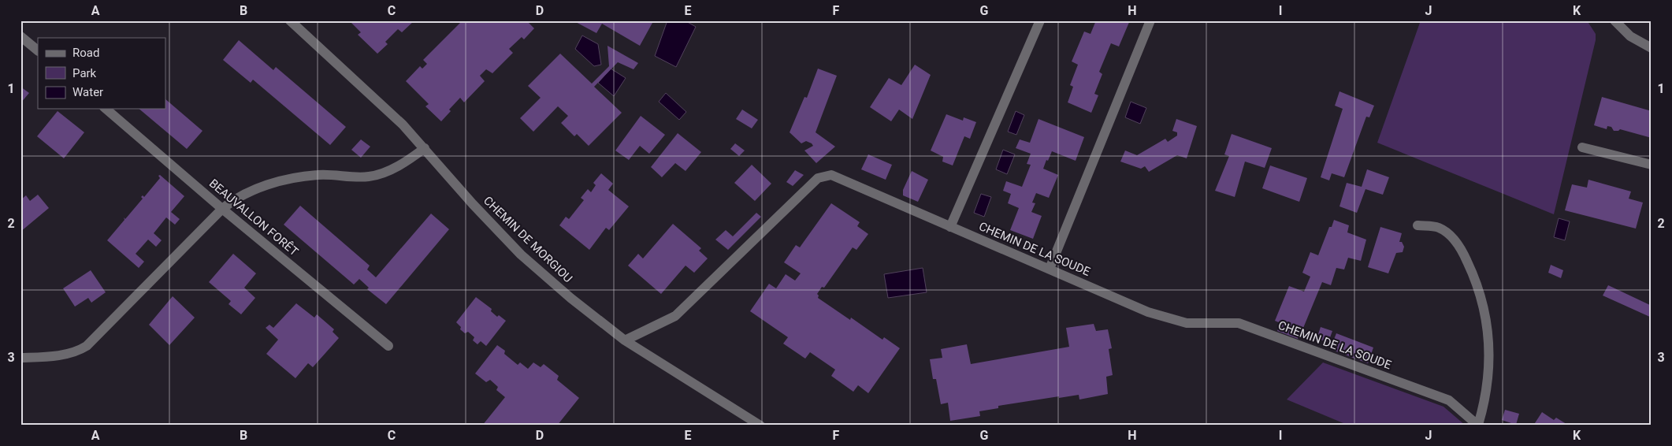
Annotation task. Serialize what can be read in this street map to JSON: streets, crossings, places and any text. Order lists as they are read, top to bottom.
{
  "streets": {
    "street": ["BEAUVALLON FORÊT", "CHEMIN DE MORGIOU", "CHEMIN DE LA SOUDE"]
  },
  "crossings": [
    ["CHEMIN DE MORGIOU", "CHEMIN DE LA SOUDE"]
  ],
  "legend": ["Road", "Park", "Water"],
  "grid": {
    "columns": [
      "A",
      "B",
      "C",
      "D",
      "E",
      "F",
      "G",
      "H",
      "I",
      "J",
      "K"
    ],
    "rows": ["1", "2", "3"]
  }
}
